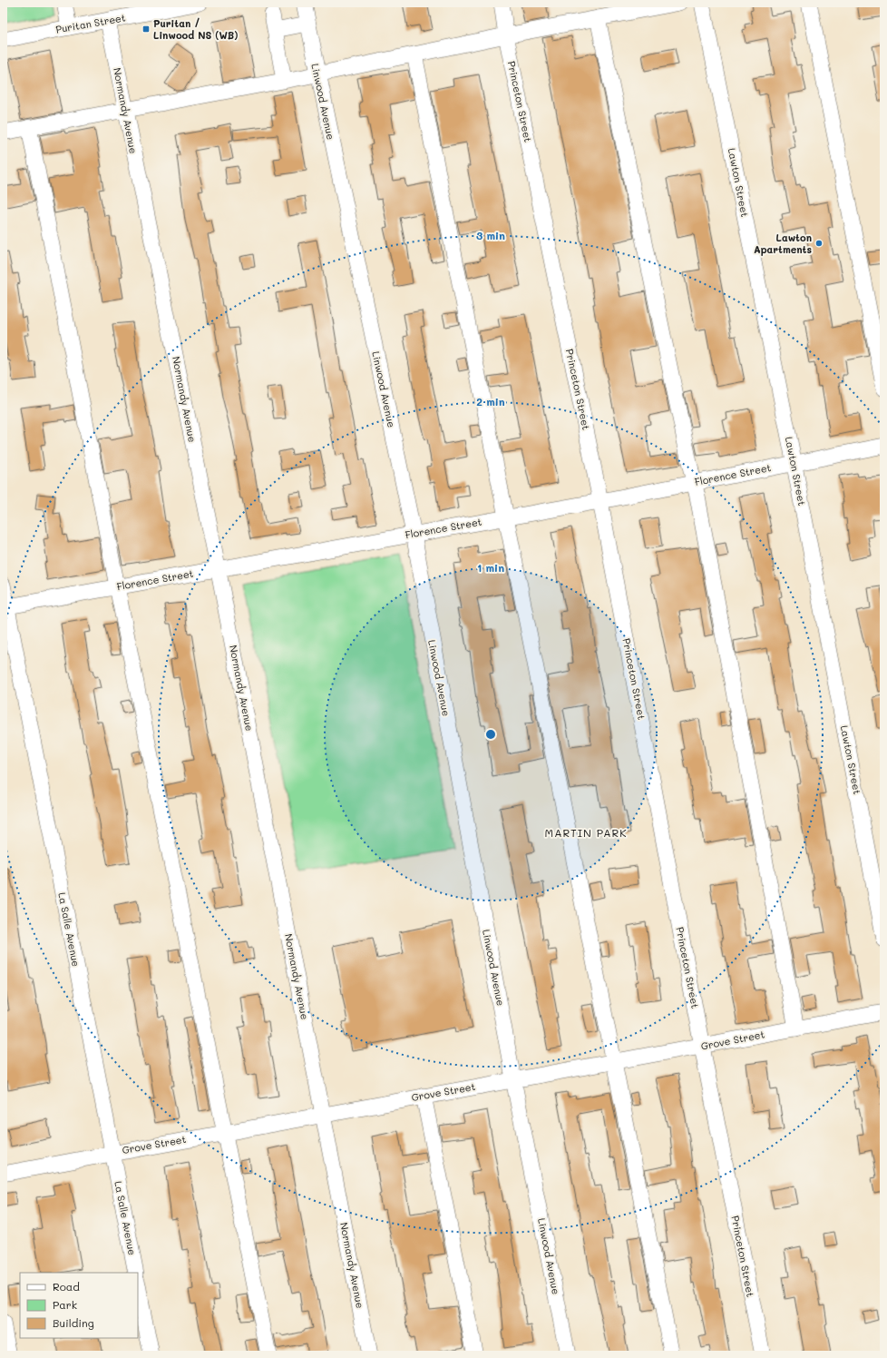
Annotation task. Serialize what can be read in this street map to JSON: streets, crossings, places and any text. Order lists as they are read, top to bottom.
{
  "streets": {
    "street": [
      "Puritan Street",
      "Linwood Avenue",
      "Princeton Street",
      "Normandy Avenue",
      "Lawton Street",
      "Florence Street",
      "La Salle Avenue",
      "Grove Street"
    ]
  },
  "crossings": [
    ["Puritan Street", "Normandy Avenue"],
    ["Linwood Avenue", "Florence Street"],
    ["Linwood Avenue", "Grove Street"],
    ["Princeton Street", "Florence Street"],
    ["Princeton Street", "Grove Street"],
    ["Normandy Avenue", "Florence Street"],
    ["Normandy Avenue", "Grove Street"],
    ["Lawton Street", "Florence Street"],
    ["Florence Street", "La Salle Avenue"],
    ["La Salle Avenue", "Grove Street"]
  ],
  "districts": ["MARTIN PARK"],
  "places": {
    "transit": ["Puritan / Linwood NS (WB)"],
    "other": ["Lawton Apartments"]
  },
  "legend": ["Road", "Park", "Building"],
  "rings": ["3 min", "2 min", "1 min"]
}
